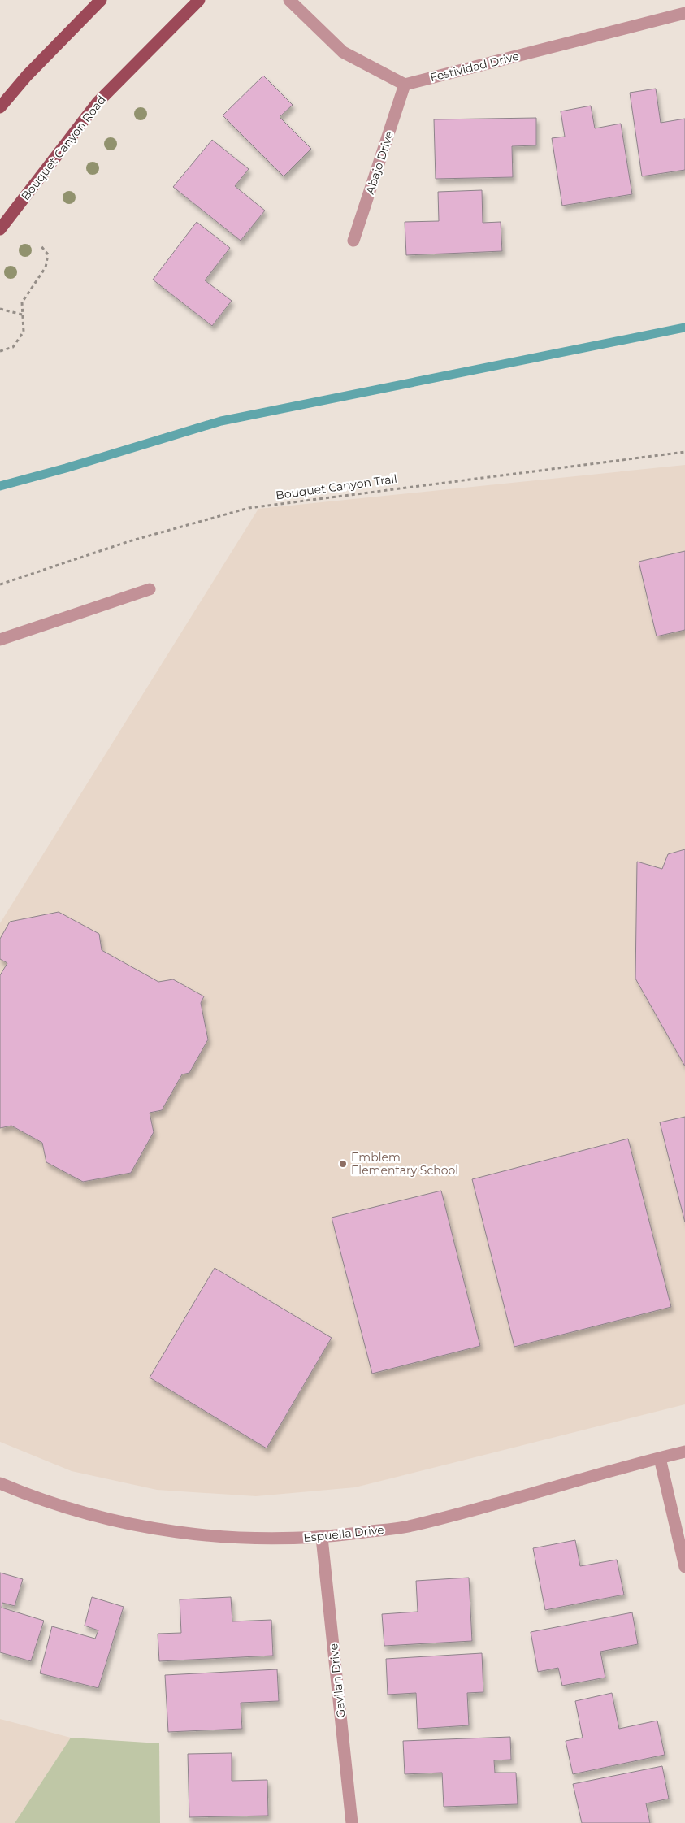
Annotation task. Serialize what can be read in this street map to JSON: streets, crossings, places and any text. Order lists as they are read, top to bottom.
{
  "streets": {
    "main road": ["Bouquet Canyon Road"],
    "street": [
      "Festividad Drive",
      "Abajo Drive",
      "Espuella Drive",
      "Gavilan Drive"
    ],
    "path": ["Bouquet Canyon Trail"]
  },
  "crossings": [
    ["Festividad Drive", "Abajo Drive"],
    ["Espuella Drive", "Gavilan Drive"]
  ],
  "places": ["Emblem Elementary School"]
}
